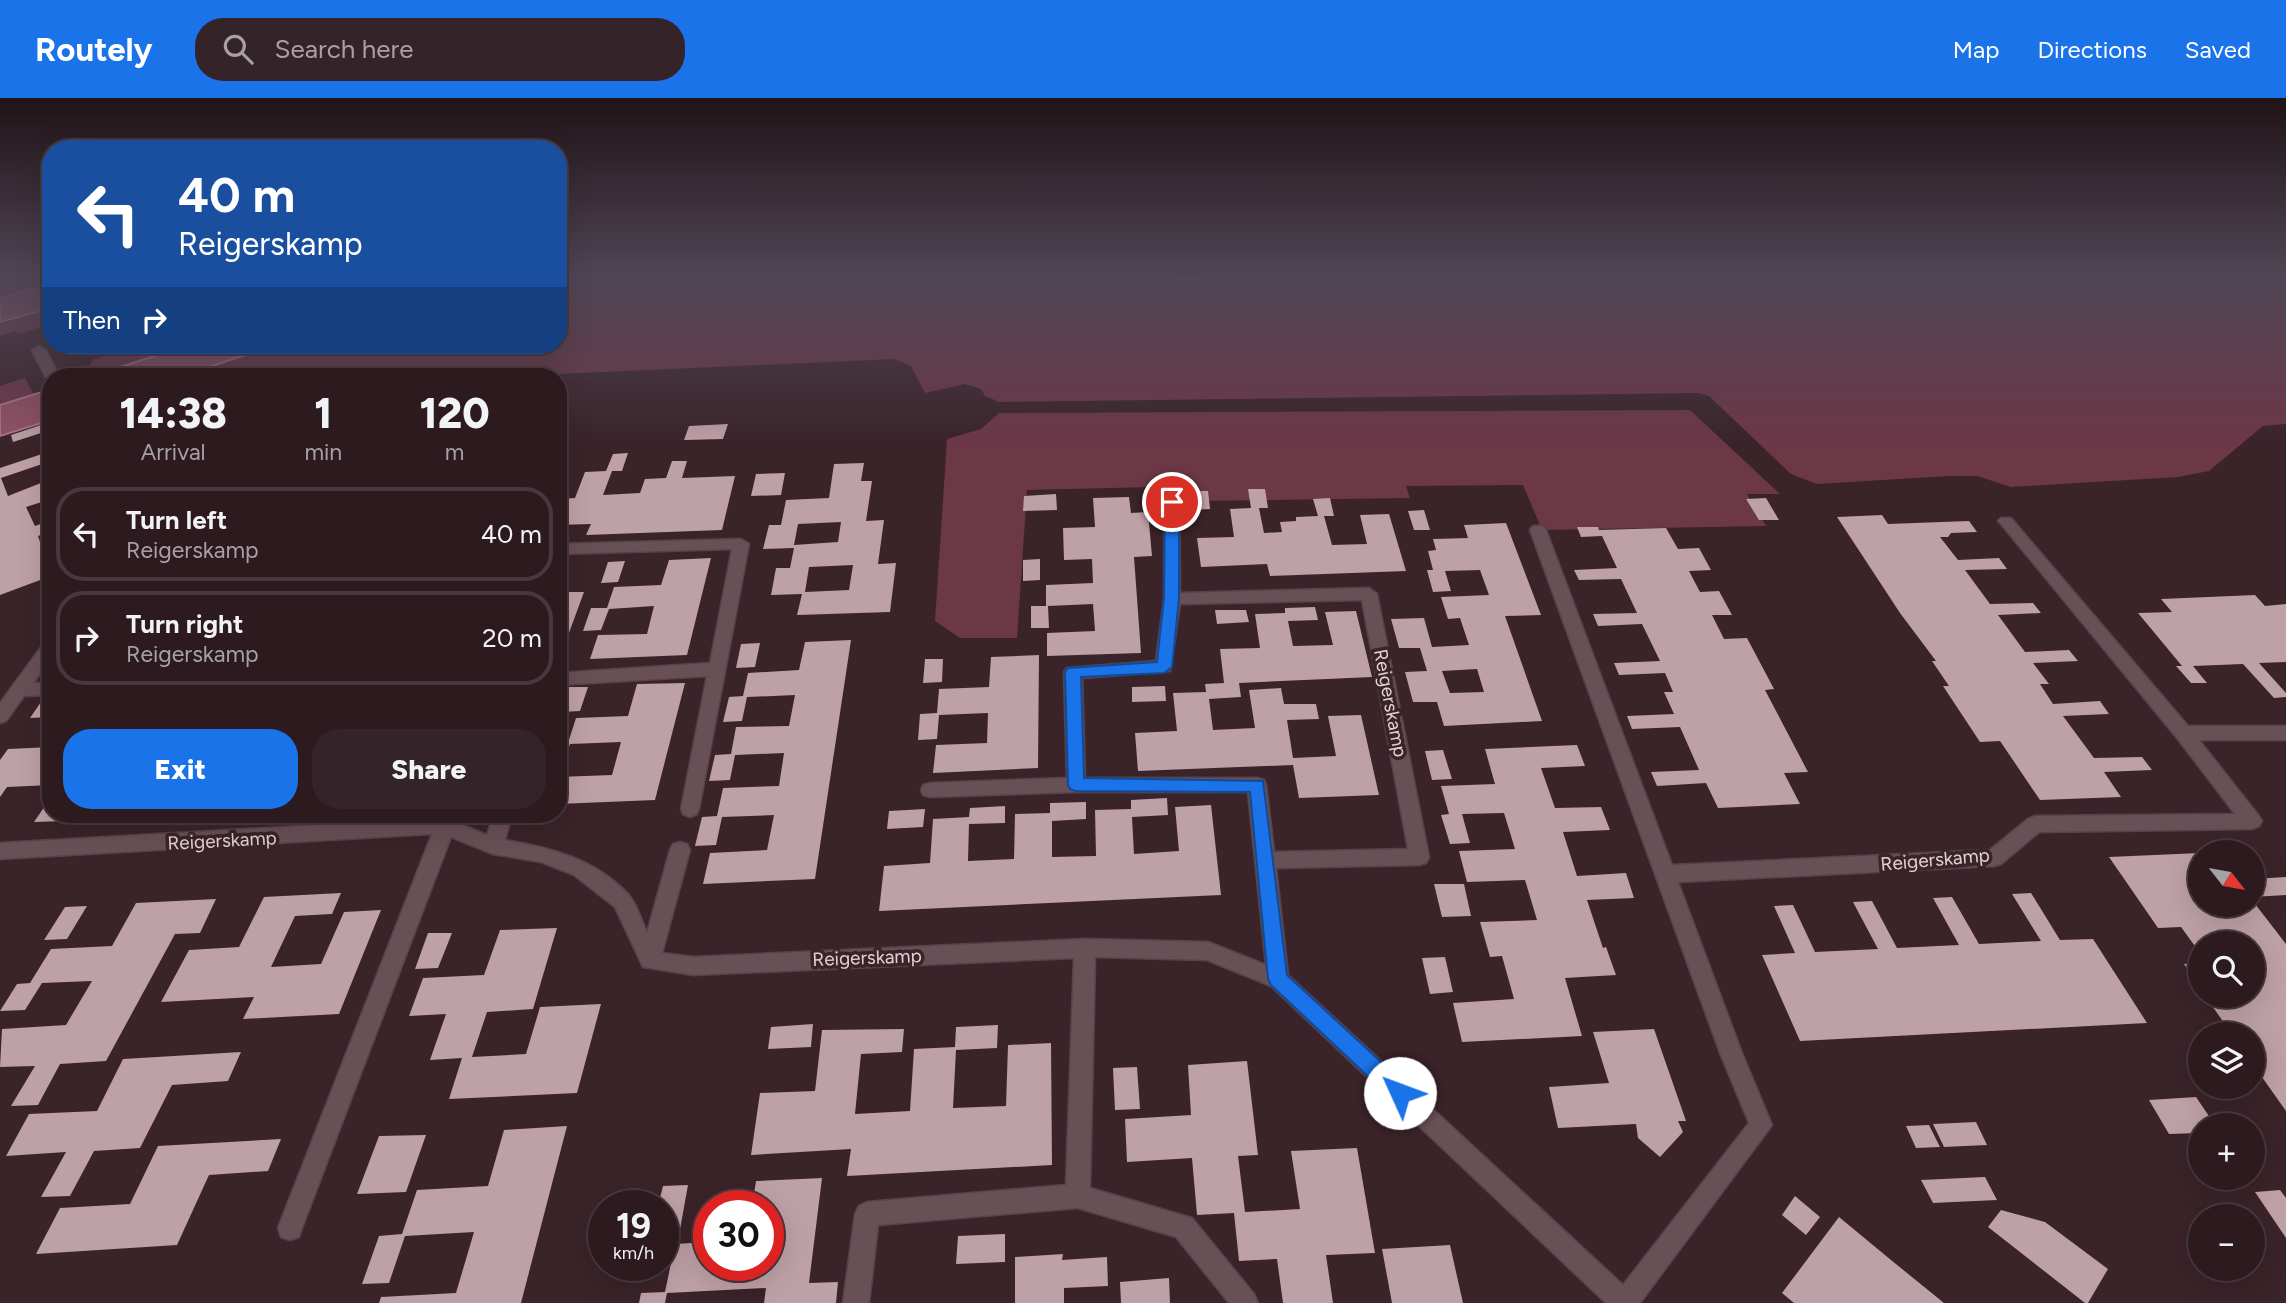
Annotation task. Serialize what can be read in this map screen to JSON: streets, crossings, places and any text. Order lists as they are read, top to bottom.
{
  "streets": {
    "street": ["Reigerskamp"]
  },
  "north": "bottom right",
  "page": {
    "header": "Routely",
    "search": "Search here",
    "nav": ["Map", "Directions", "Saved"],
    "turn": ["40 m", "Reigerskamp"],
    "then": "Then",
    "eta": [
      "14:38",
      "Arrival",
      "1",
      "min",
      "120",
      "m"
    ],
    "list": [
      {
        "name": "Turn left",
        "note": "Reigerskamp",
        "value": "40 m"
      },
      {
        "name": "Turn right",
        "note": "Reigerskamp",
        "value": "20 m"
      }
    ],
    "buttons": ["Exit", "Share"],
    "map_buttons": ["+", "−"],
    "speed": "19 km/h",
    "limit": "30"
  }
}
